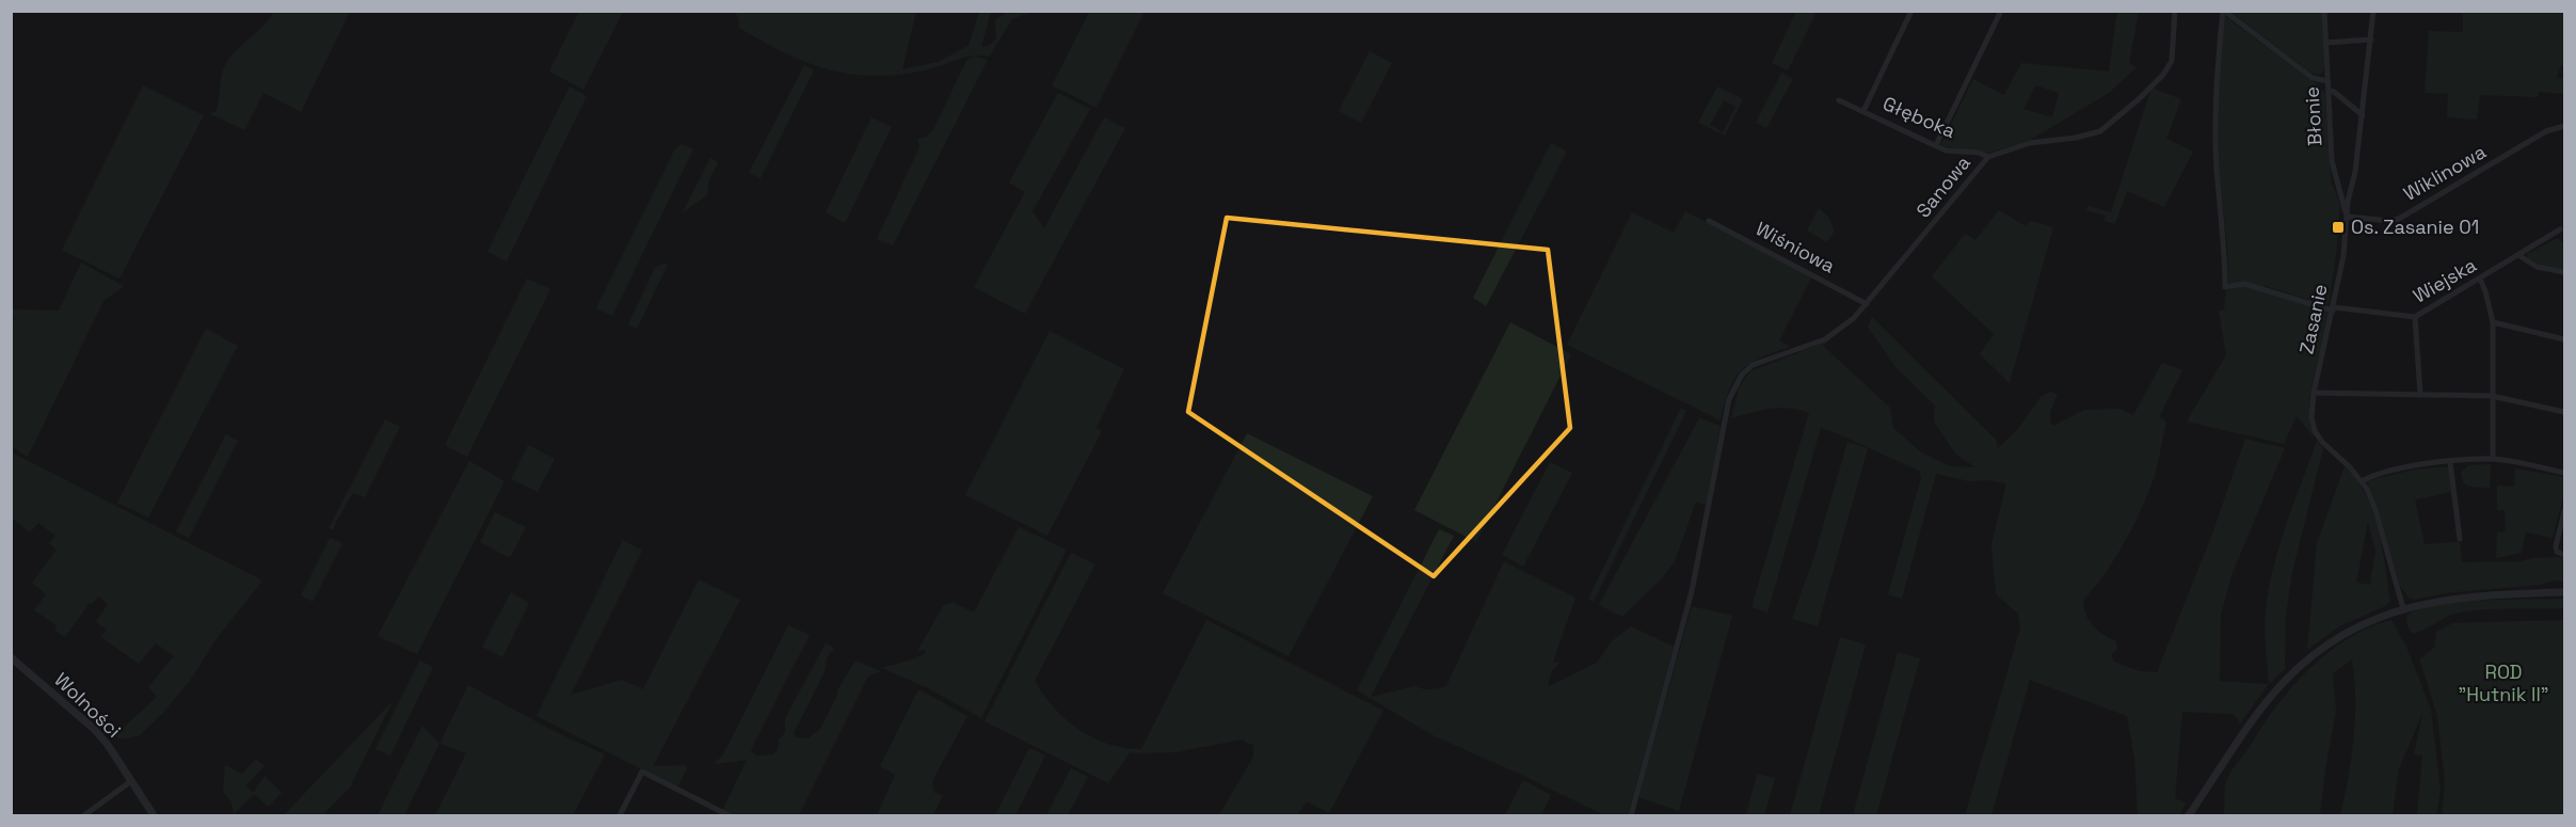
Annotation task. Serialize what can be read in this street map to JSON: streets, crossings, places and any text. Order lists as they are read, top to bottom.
{
  "streets": {
    "street": [
      "Błonie",
      "Głęboka",
      "Wiklinowa",
      "Sanowa",
      "Wiśniowa",
      "Wiejska",
      "Zasanie",
      "Wolności"
    ]
  },
  "crossings": [
    ["Błonie", "Wiklinowa"],
    ["Błonie", "Zasanie"],
    ["Głęboka", "Sanowa"],
    ["Wiklinowa", "Zasanie"],
    ["Sanowa", "Wiśniowa"],
    ["Wiejska", "Zasanie"]
  ],
  "parks": ["ROD \"Hutnik II\""],
  "places": {
    "transit": ["Os. Zasanie 01"]
  }
}
